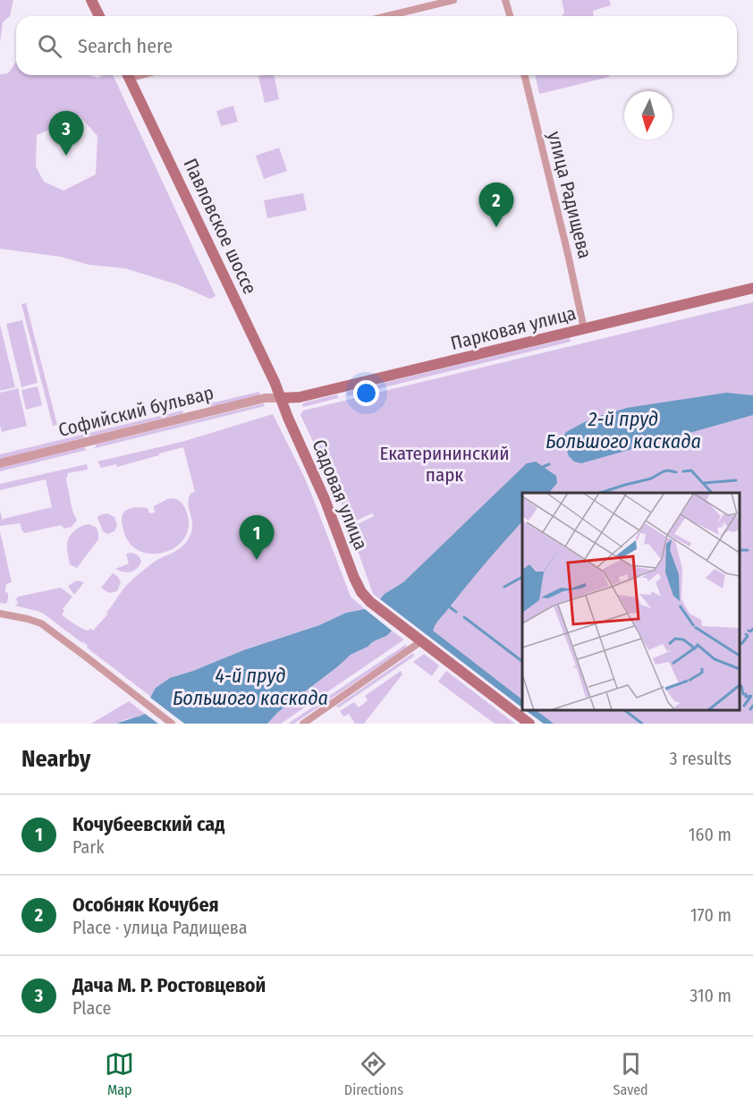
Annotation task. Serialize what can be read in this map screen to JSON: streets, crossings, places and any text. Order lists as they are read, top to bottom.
{
  "streets": {
    "main road": ["Павловское шоссе", "Парковая улица", "Садовая улица"],
    "street": ["улица Радищева", "Софийский бульвар"]
  },
  "crossings": [
    ["улица Радищева", "Парковая улица"],
    ["Павловское шоссе", "Парковая улица"],
    ["Павловское шоссе", "Софийский бульвар"],
    ["Павловское шоссе", "Садовая улица"],
    ["Парковая улица", "Софийский бульвар"],
    ["Парковая улица", "Садовая улица"],
    ["Софийский бульвар", "Садовая улица"]
  ],
  "water": ["2-й пруд Большого каскада", "4-й пруд Большого каскада"],
  "parks": ["Екатерининский парк"],
  "north": "bottom",
  "page": {
    "search": "Search here",
    "pins": ["3", "2", "1"],
    "heading": ["Nearby", "3 results"],
    "list": [
      {
        "mark": "1",
        "name": "Кочубеевский сад",
        "note": "Park",
        "value": "160 m"
      },
      {
        "mark": "2",
        "name": "Особняк Кочубея",
        "note": "Place · улица Радищева",
        "value": "170 m"
      },
      {
        "mark": "3",
        "name": "Дача М. Р. Ростовцевой",
        "note": "Place",
        "value": "310 m"
      }
    ],
    "nav": ["Map", "Directions", "Saved"]
  }
}
